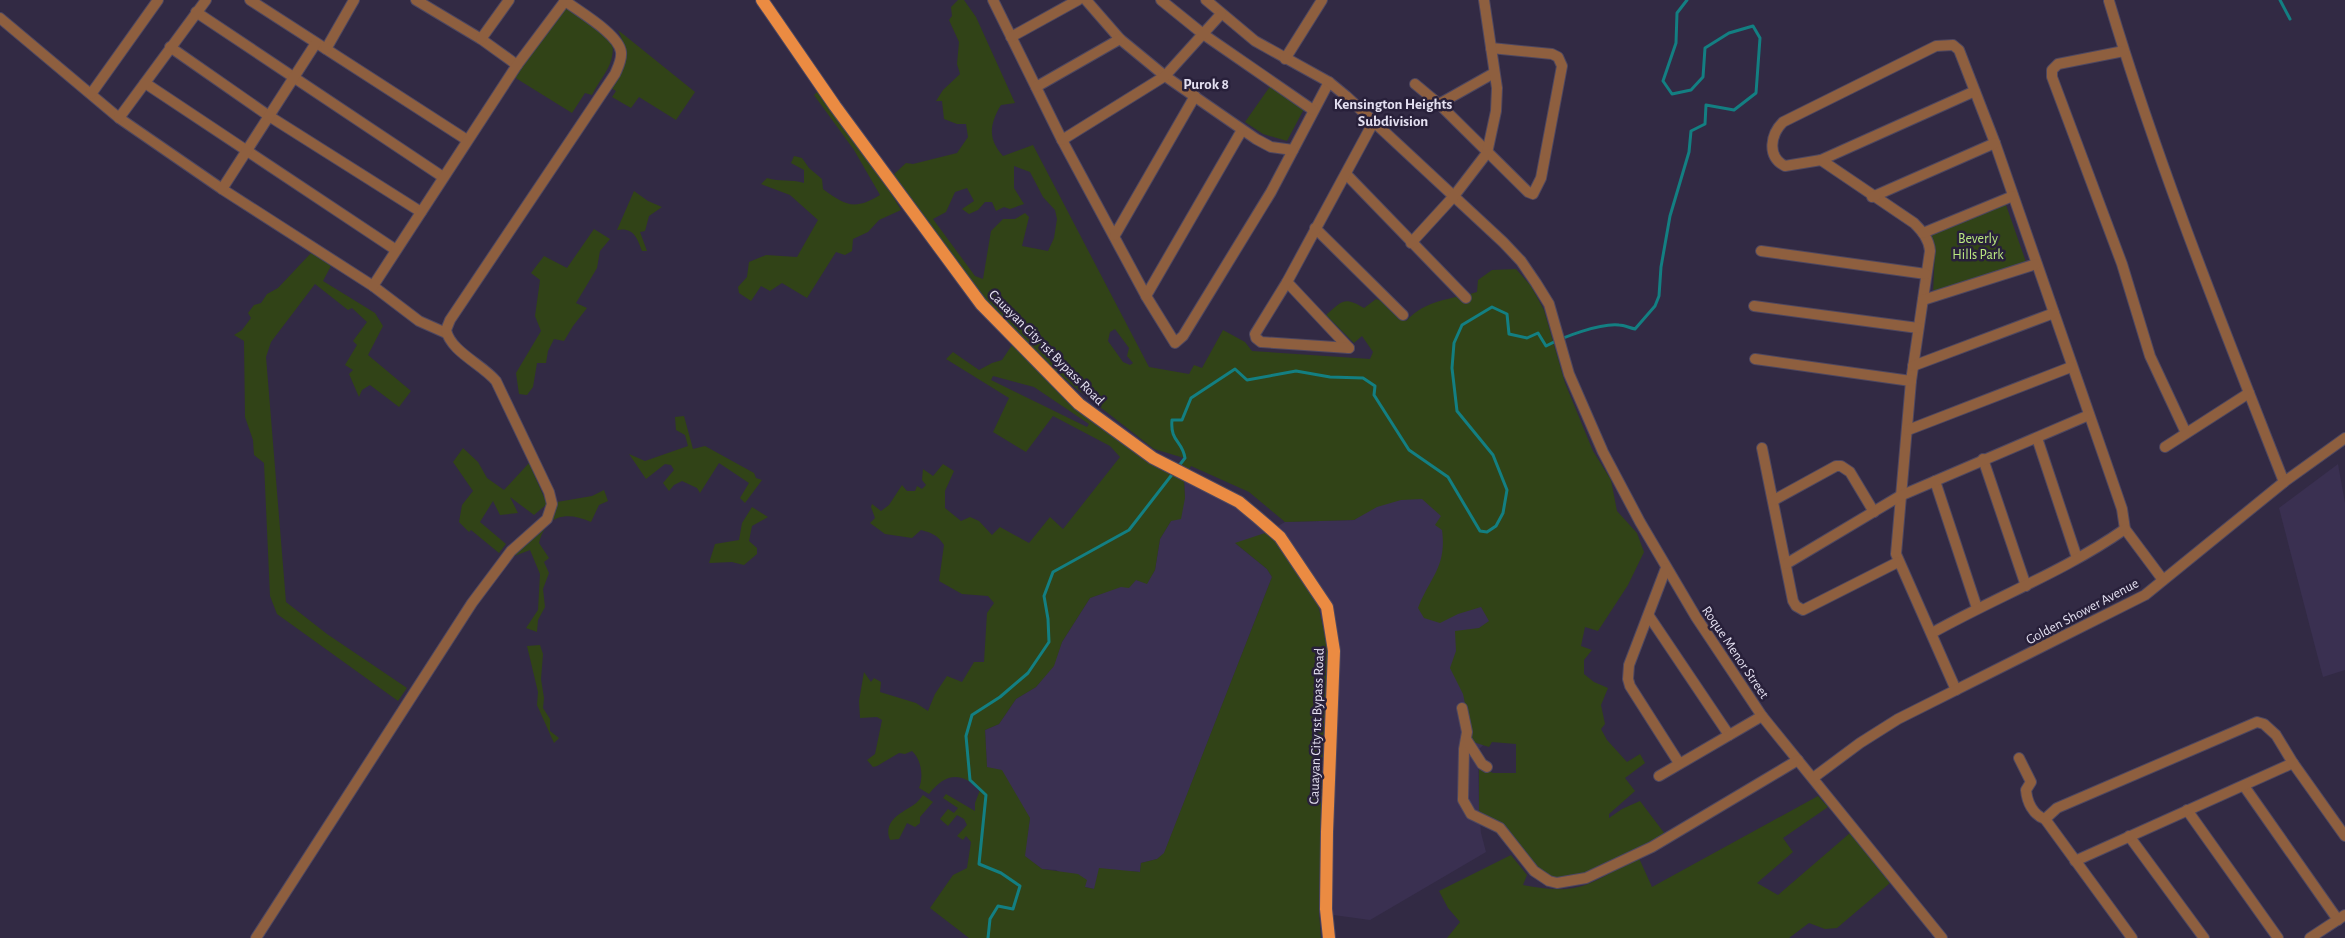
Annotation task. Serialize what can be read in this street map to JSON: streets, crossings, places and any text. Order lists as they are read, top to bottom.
{
  "streets": {
    "main road": ["Cauayan City 1st Bypass Road"],
    "street": ["Golden Shower Avenue", "Roque Menor Street"]
  },
  "crossings": [
    ["Golden Shower Avenue", "Roque Menor Street"]
  ],
  "districts": ["Purok 8", "Kensington Heights Subdivision"],
  "parks": ["Beverly Hills Park"]
}
